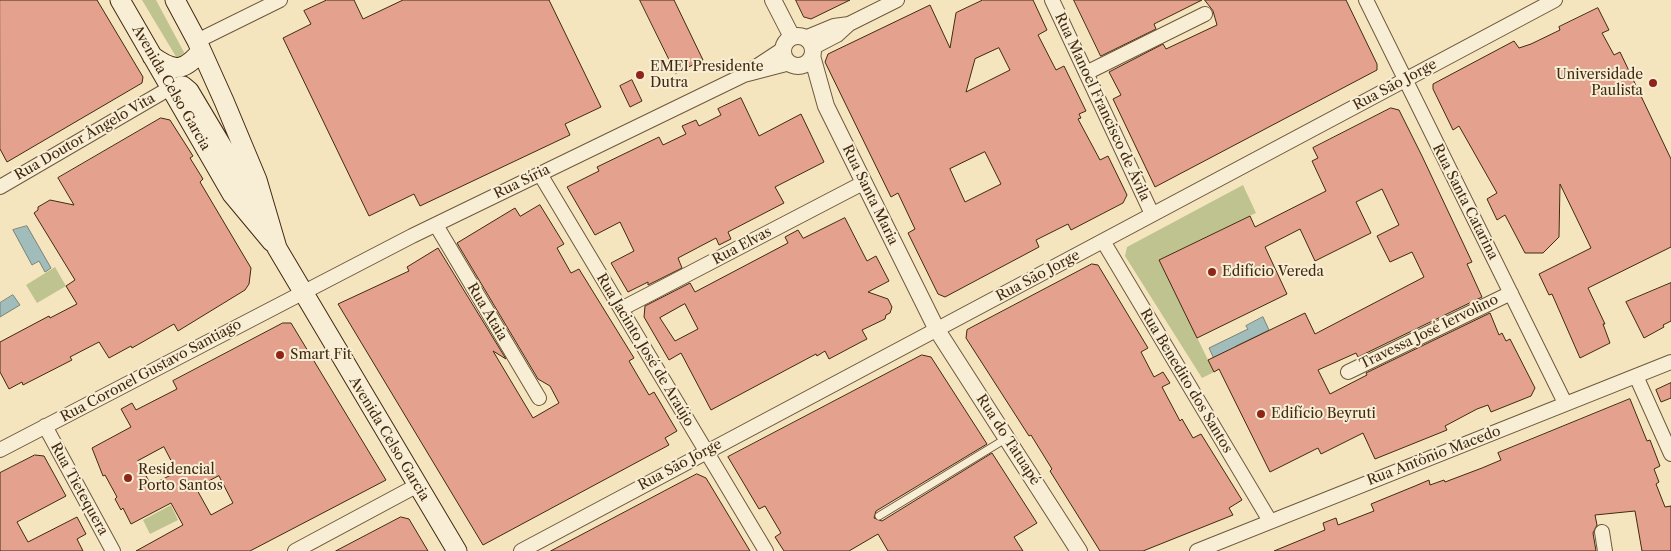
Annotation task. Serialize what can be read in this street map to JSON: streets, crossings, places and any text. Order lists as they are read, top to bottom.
{
  "streets": {
    "main road": ["Avenida Celso Garcia"],
    "street": [
      "Rua São Jorge",
      "Rua Manoel Francisco de Ávila",
      "Rua Doutor Ângelo Vita",
      "Rua Síria",
      "Rua Santa Maria",
      "Rua Santa Catarina",
      "Rua Elvas",
      "Rua Ataia",
      "Travessa José Iervolino",
      "Rua Jacinto José de Araújo",
      "Rua Coronel Gustavo Santiago",
      "Rua Benedito dos Santos",
      "Rua do Tatuapé",
      "Rua Antônio Macedo",
      "Rua Tietequera"
    ]
  },
  "crossings": [
    ["Rua São Jorge", "Rua Manoel Francisco de Ávila"],
    ["Rua São Jorge", "Rua Santa Maria"],
    ["Rua São Jorge", "Rua Santa Catarina"],
    ["Rua São Jorge", "Rua Jacinto José de Araújo"],
    ["Rua São Jorge", "Rua Benedito dos Santos"],
    ["Rua São Jorge", "Rua do Tatuapé"],
    ["Avenida Celso Garcia", "Rua Doutor Ângelo Vita"],
    ["Avenida Celso Garcia", "Rua Síria"],
    ["Avenida Celso Garcia", "Rua Coronel Gustavo Santiago"],
    ["Rua Síria", "Rua Santa Maria"],
    ["Rua Síria", "Rua Ataia"],
    ["Rua Síria", "Rua Jacinto José de Araújo"],
    ["Rua Síria", "Rua Coronel Gustavo Santiago"],
    ["Rua Santa Maria", "Rua Elvas"],
    ["Rua Santa Maria", "Rua do Tatuapé"],
    ["Rua Santa Catarina", "Travessa José Iervolino"],
    ["Rua Santa Catarina", "Rua Antônio Macedo"],
    ["Rua Elvas", "Rua Jacinto José de Araújo"],
    ["Rua Coronel Gustavo Santiago", "Rua Tietequera"],
    ["Rua Benedito dos Santos", "Rua Antônio Macedo"]
  ],
  "places": [
    "EMEI Presidente Dutra",
    "Universidade Paulista",
    "Edifício Vereda",
    "Smart Fit",
    "Edifício Beyruti",
    "Residencial Porto Santos"
  ]
}
